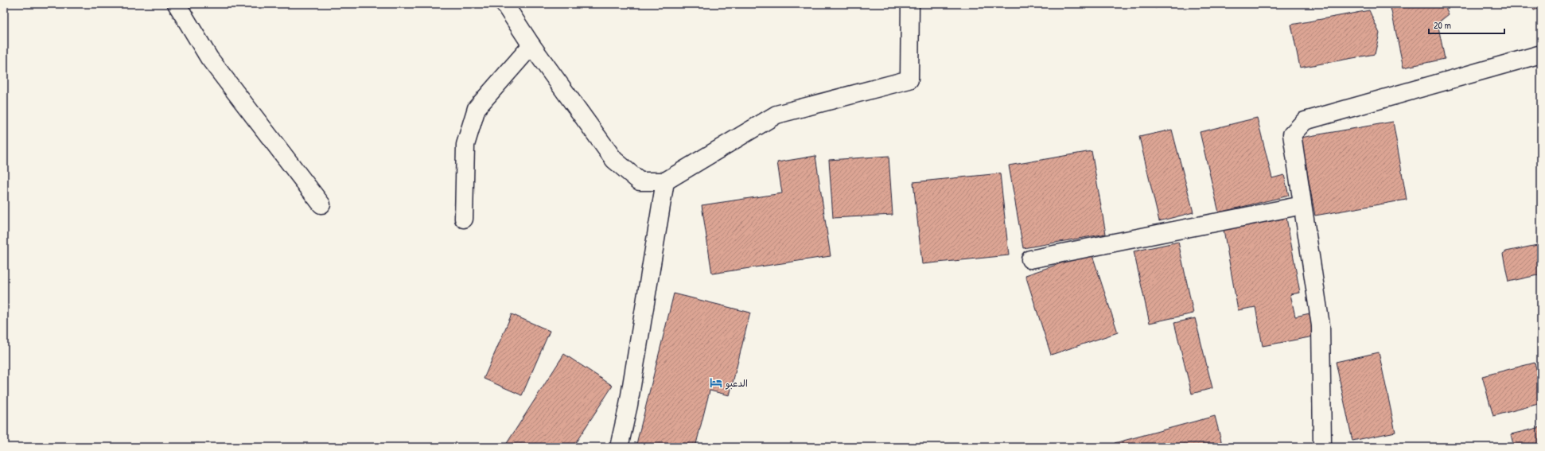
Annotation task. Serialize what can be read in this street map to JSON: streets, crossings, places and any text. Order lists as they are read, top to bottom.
{
  "places": {
    "hotel": ["الدعبو"]
  },
  "scale_bar": "20 m"
}
